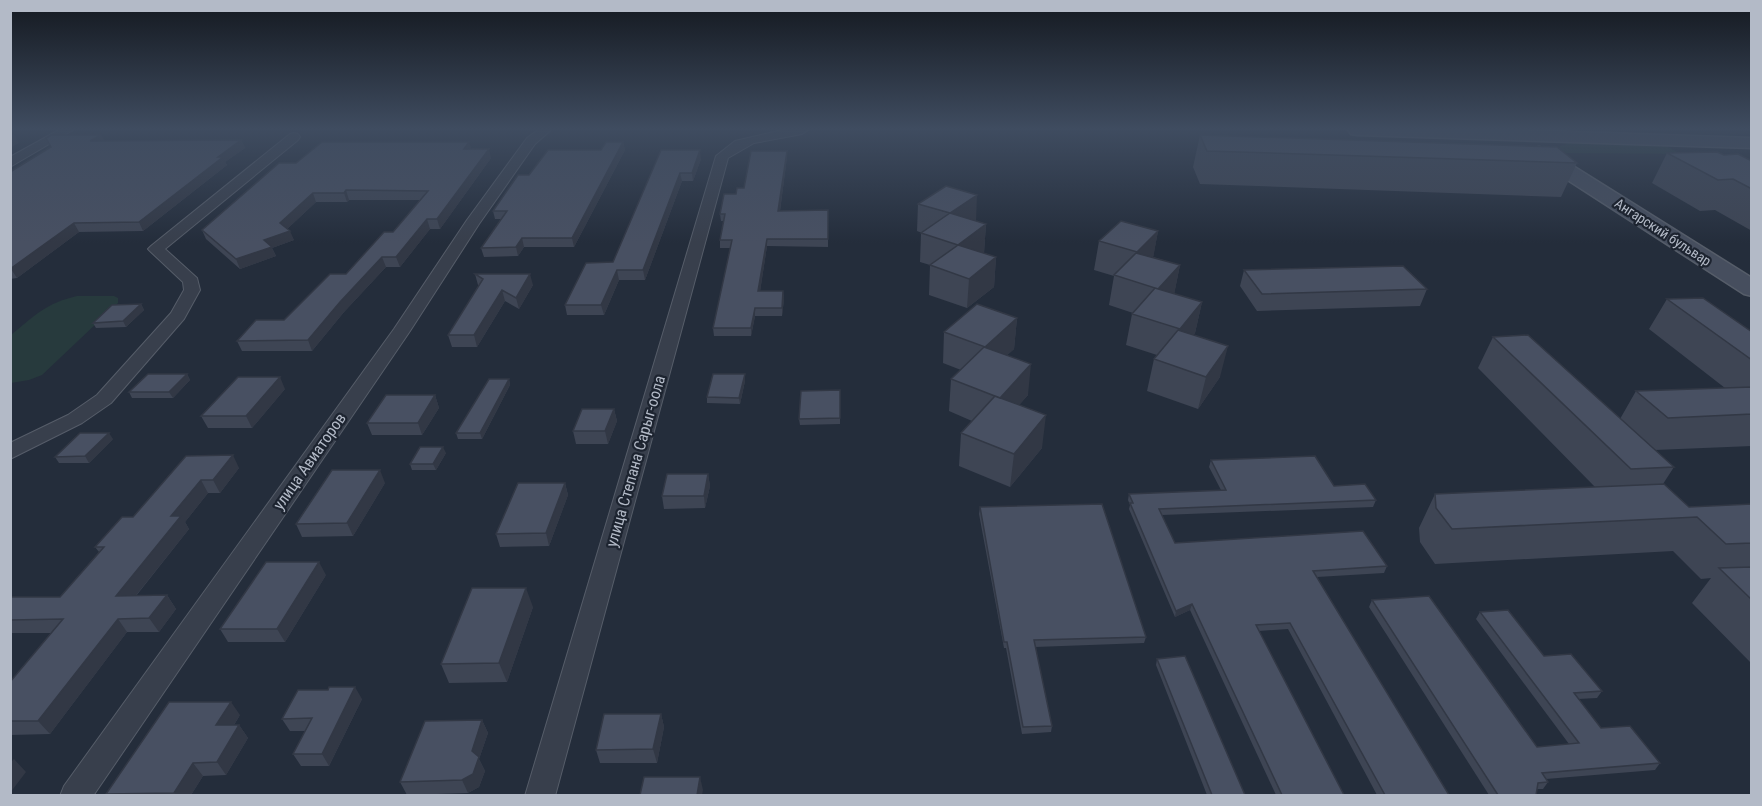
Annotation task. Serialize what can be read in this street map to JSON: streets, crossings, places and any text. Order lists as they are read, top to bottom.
{
  "streets": {
    "main road": ["Ангарский бульвар"],
    "street": ["улица Авиаторов", "улица Степана Сарыг-оола"]
  }
}
